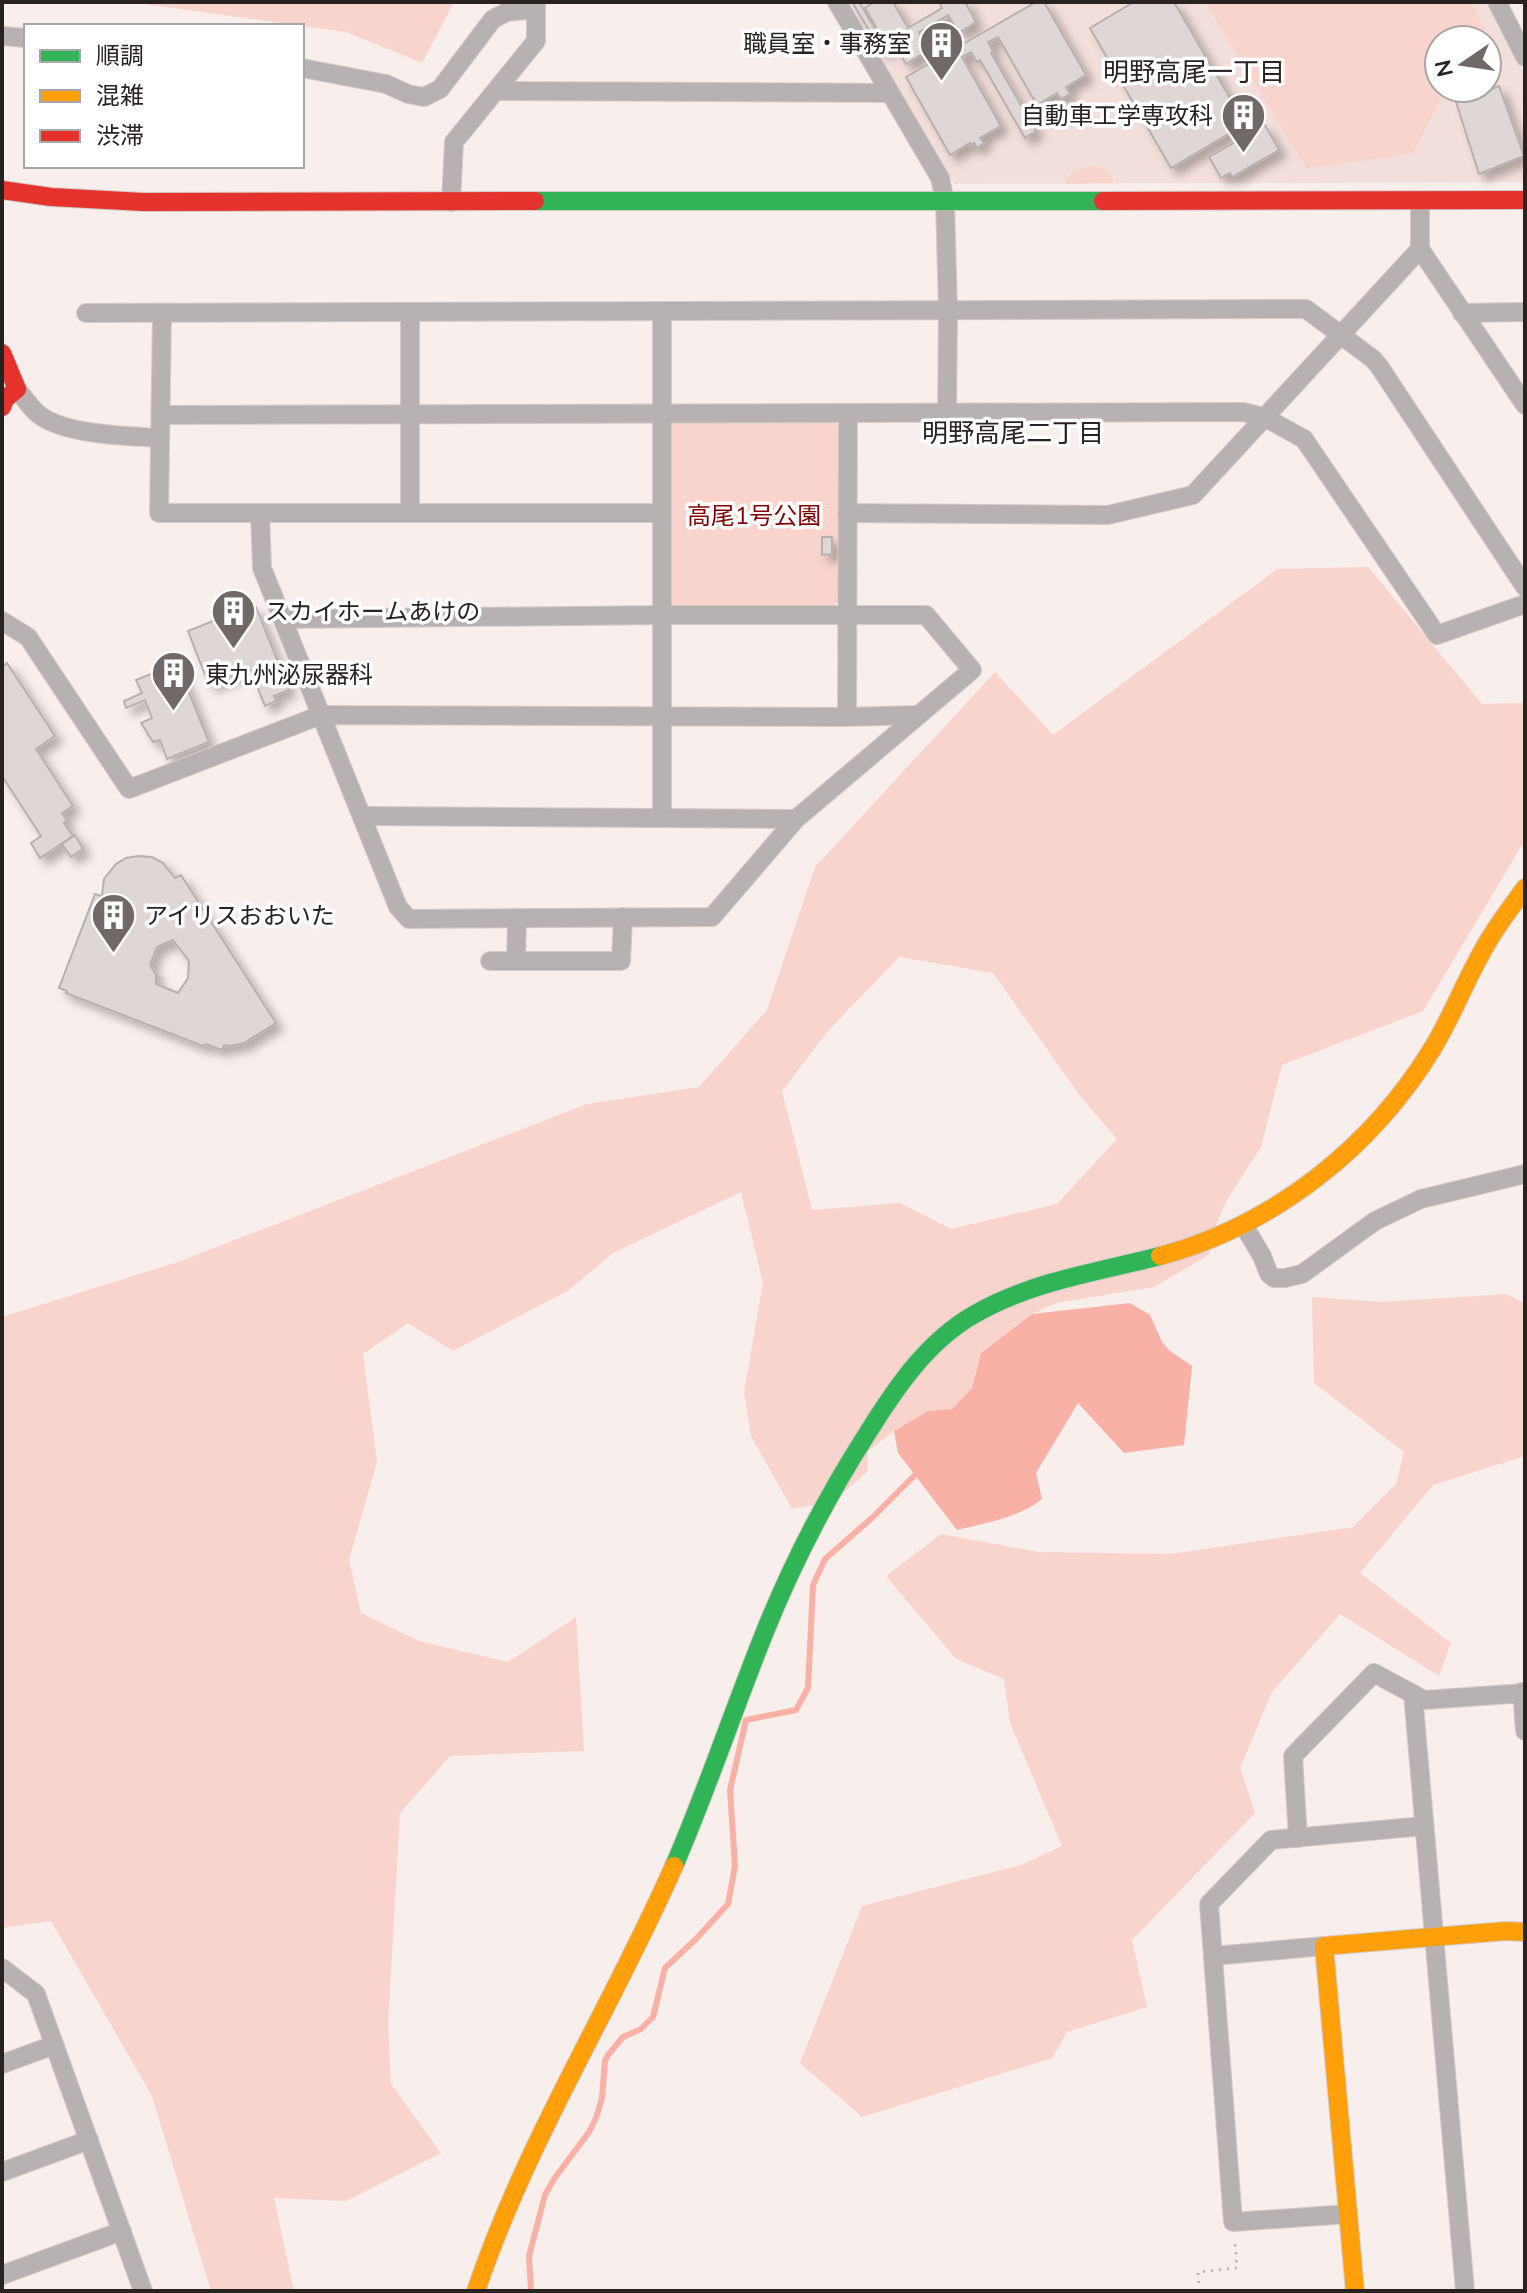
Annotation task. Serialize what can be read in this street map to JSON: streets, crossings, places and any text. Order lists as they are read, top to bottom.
{
  "districts": ["明野高尾一丁目", "明野高尾二丁目"],
  "parks": ["高尾1号公園"],
  "places": {
    "building": [
      "職員室・事務室",
      "自動車工学専攻科",
      "スカイホームあけの",
      "東九州泌尿器科",
      "アイリスおおいた"
    ]
  },
  "legend": ["順調", "混雑", "渋滞"],
  "north": "left"
}
